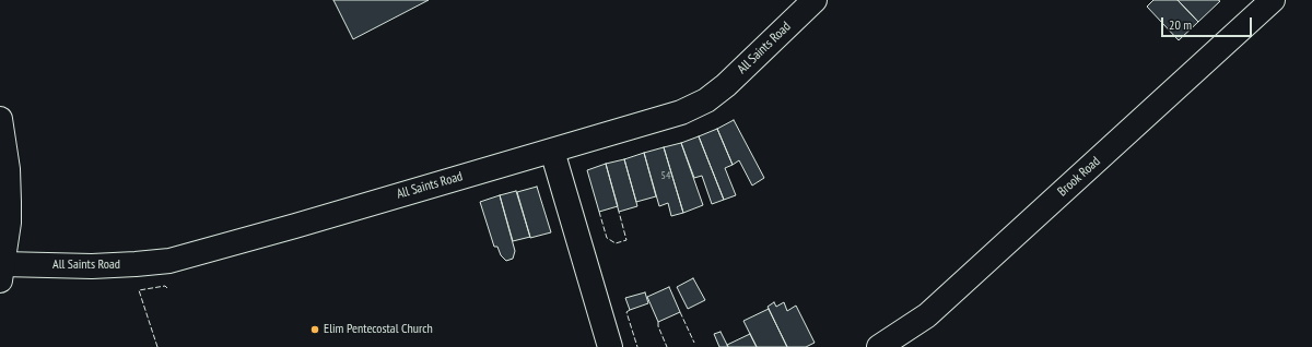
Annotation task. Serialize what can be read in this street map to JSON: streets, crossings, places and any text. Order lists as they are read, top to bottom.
{
  "streets": {
    "street": ["All Saints Road", "Brook Road"]
  },
  "places": ["Elim Pentecostal Church"],
  "house_numbers": ["54"],
  "scale_bar": "20 m"
}
